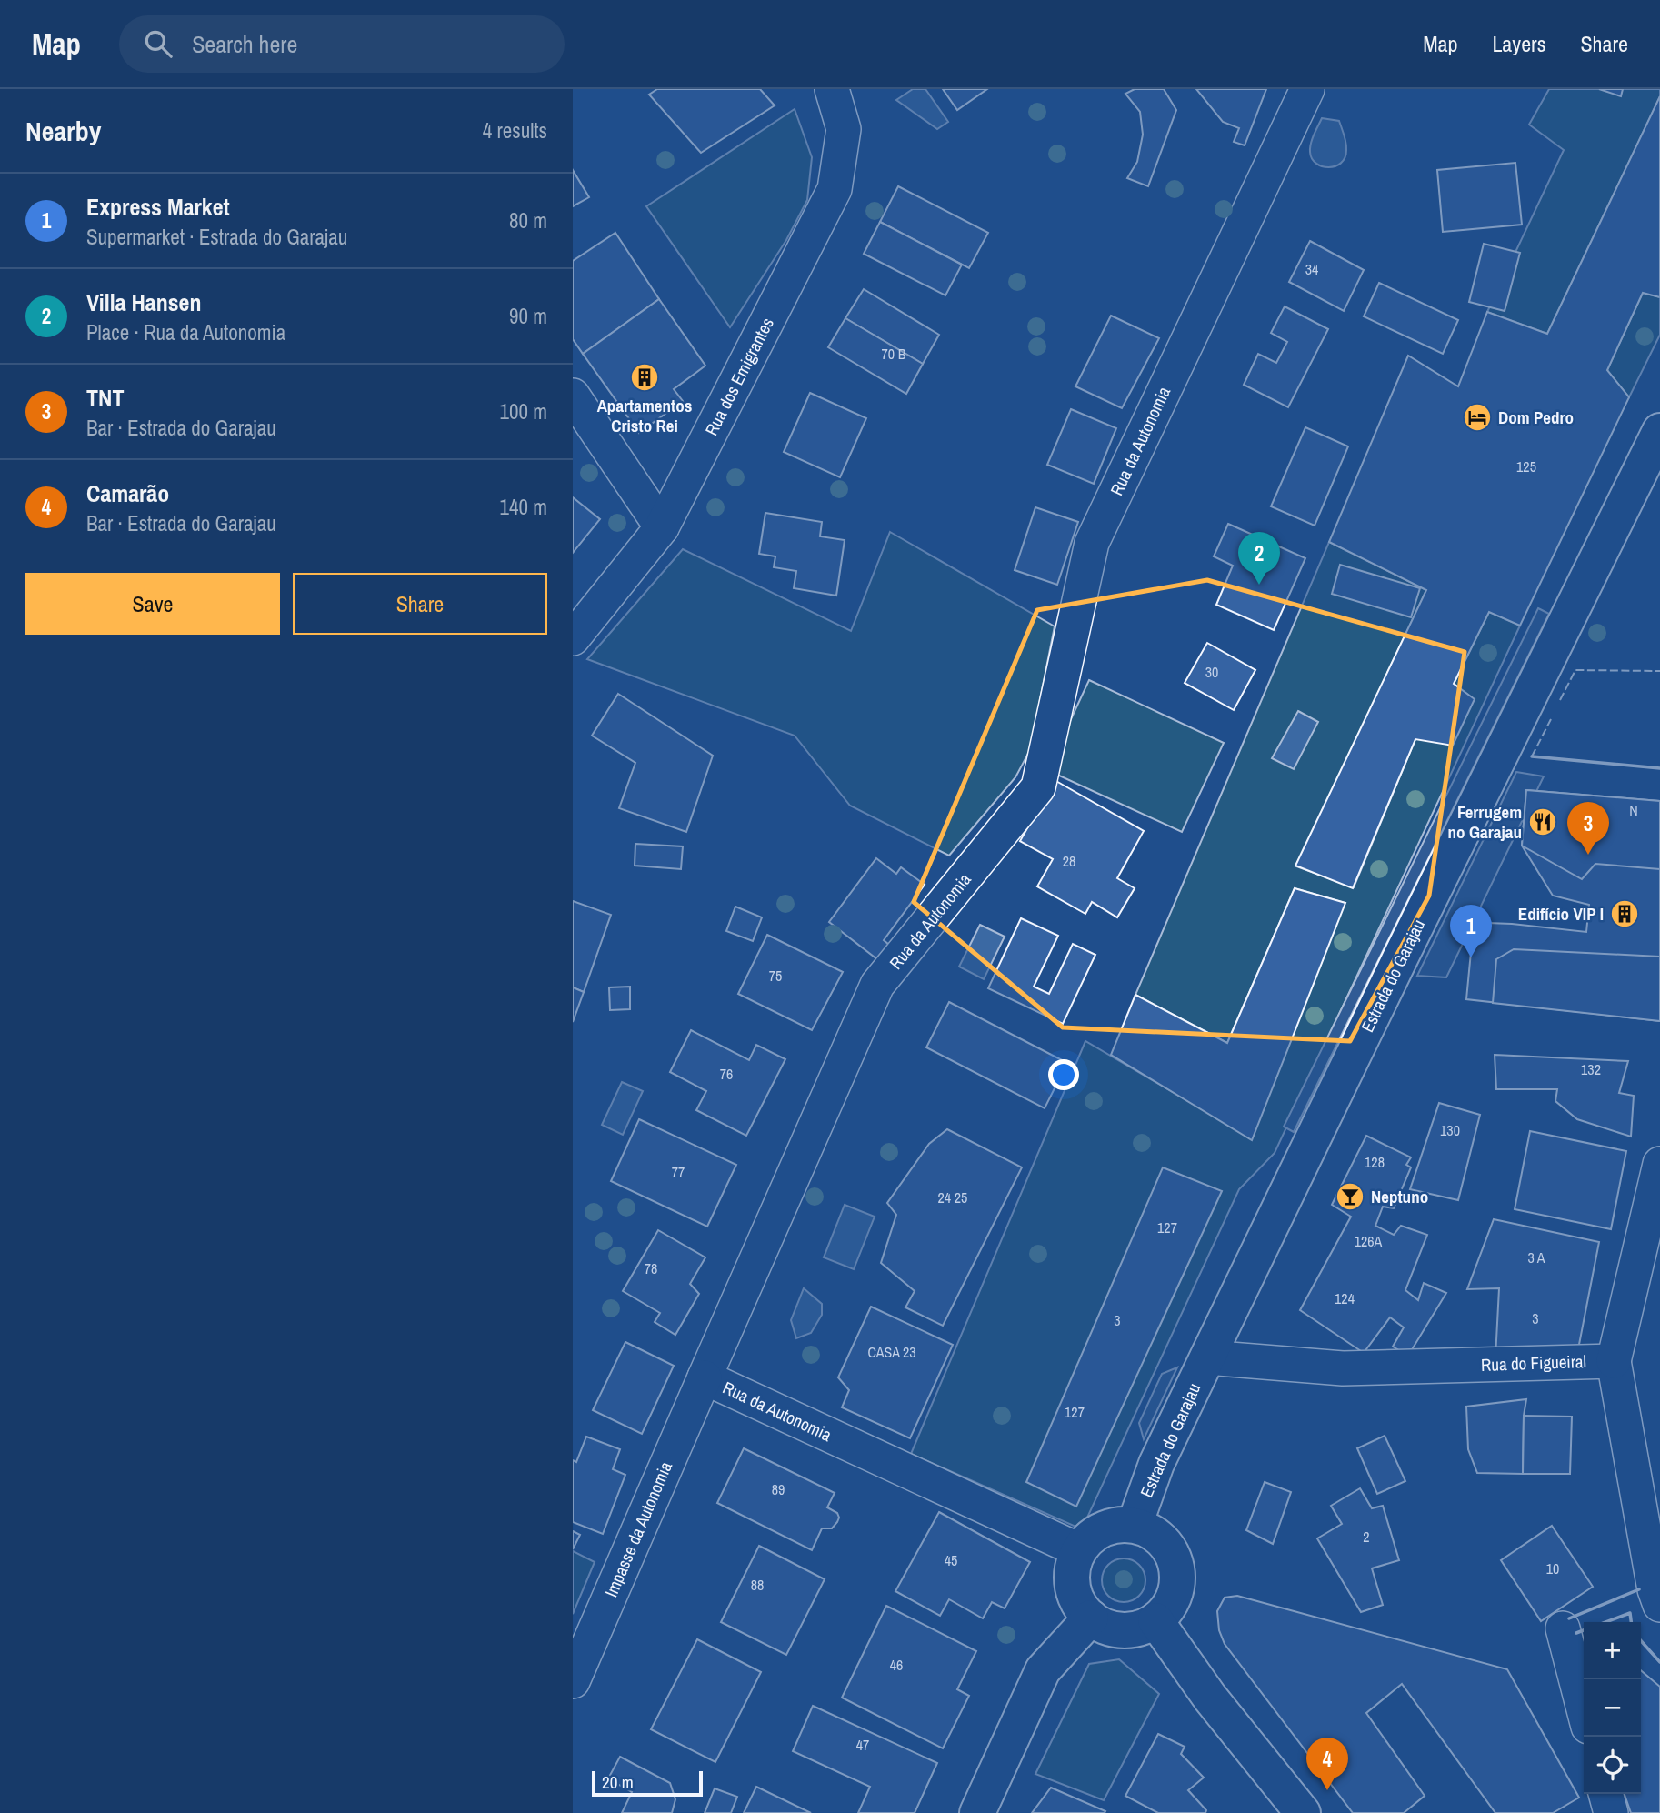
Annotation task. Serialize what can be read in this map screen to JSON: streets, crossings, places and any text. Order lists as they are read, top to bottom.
{
  "streets": {
    "street": [
      "Rua dos Emigrantes",
      "Rua da Autonomia",
      "Estrada do Garajau",
      "Rua do Figueiral",
      "Impasse da Autonomia"
    ]
  },
  "crossings": [
    ["Rua da Autonomia", "Estrada do Garajau"],
    ["Rua da Autonomia", "Impasse da Autonomia"],
    ["Estrada do Garajau", "Rua do Figueiral"]
  ],
  "places": {
    "building": ["Apartamentos Cristo Rei", "Edifício VIP I"],
    "hotel": ["Dom Pedro"],
    "restaurant": ["Ferrugem no Garajau"],
    "bar": ["Neptuno"]
  },
  "house_numbers": [
    "34",
    "70 B",
    "125",
    "30",
    "N",
    "28",
    "75",
    "132",
    "76",
    "130",
    "128",
    "77",
    "24 25",
    "127",
    "126A",
    "3 A",
    "78",
    "124",
    "3",
    "3",
    "CASA 23",
    "127",
    "89",
    "2",
    "45",
    "10",
    "88",
    "46",
    "47"
  ],
  "scale_bar": "20 m",
  "page": {
    "header": "Map",
    "search": "Search here",
    "nav": ["Map", "Layers", "Share"],
    "heading": ["Nearby", "4 results"],
    "list": [
      {
        "mark": "1",
        "name": "Express Market",
        "note": "Supermarket · Estrada do Garajau",
        "value": "80 m"
      },
      {
        "mark": "2",
        "name": "Villa Hansen",
        "note": "Place · Rua da Autonomia",
        "value": "90 m"
      },
      {
        "mark": "3",
        "name": "TNT",
        "note": "Bar · Estrada do Garajau",
        "value": "100 m"
      },
      {
        "mark": "4",
        "name": "Camarão",
        "note": "Bar · Estrada do Garajau",
        "value": "140 m"
      }
    ],
    "pins": [
      "2",
      "3",
      "1",
      "4"
    ],
    "buttons": ["Save", "Share"],
    "map_buttons": ["+", "−"],
    "scale": "20 m"
  }
}
